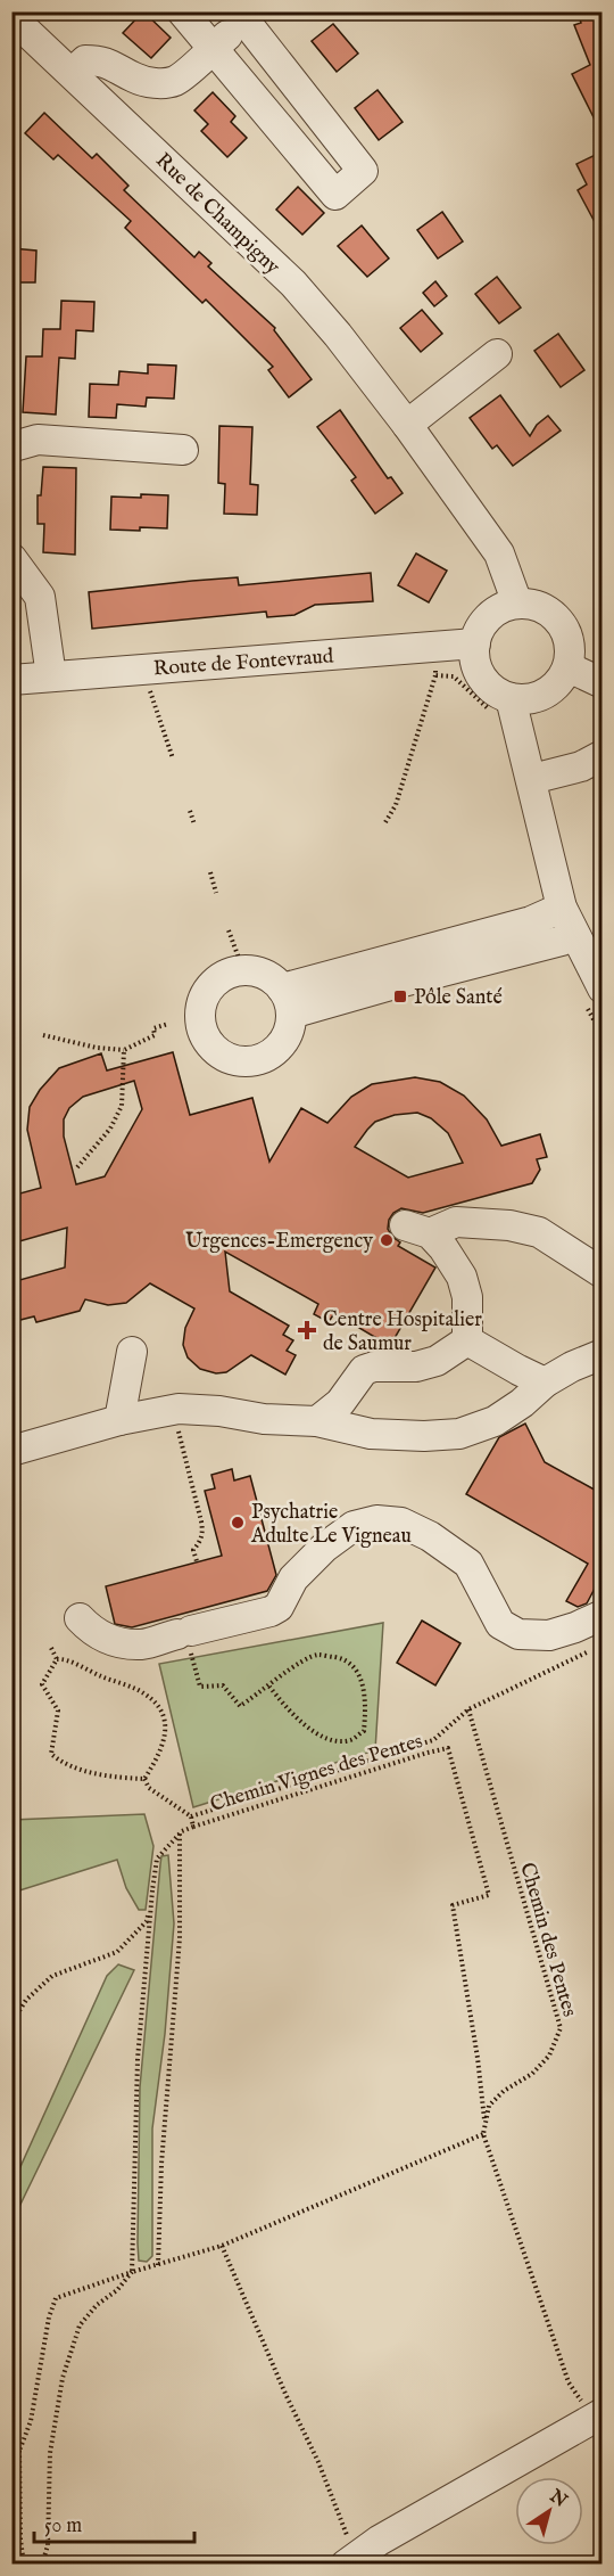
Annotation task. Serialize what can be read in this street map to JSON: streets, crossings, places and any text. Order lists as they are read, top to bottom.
{
  "streets": {
    "street": ["Rue de Champigny", "Route de Fontevraud"],
    "path": ["Chemin Vignes des Pentes", "Chemin des Pentes"]
  },
  "crossings": [
    ["Rue de Champigny", "Route de Fontevraud"],
    ["Chemin Vignes des Pentes", "Chemin des Pentes"]
  ],
  "places": {
    "transit": ["Pôle Santé"],
    "other": ["Urgences-Emergency", "Psychatrie Adulte Le Vigneau"],
    "health": ["Centre Hospitalier de Saumur"]
  },
  "scale_bar": "50 m",
  "north": "top right"
}
